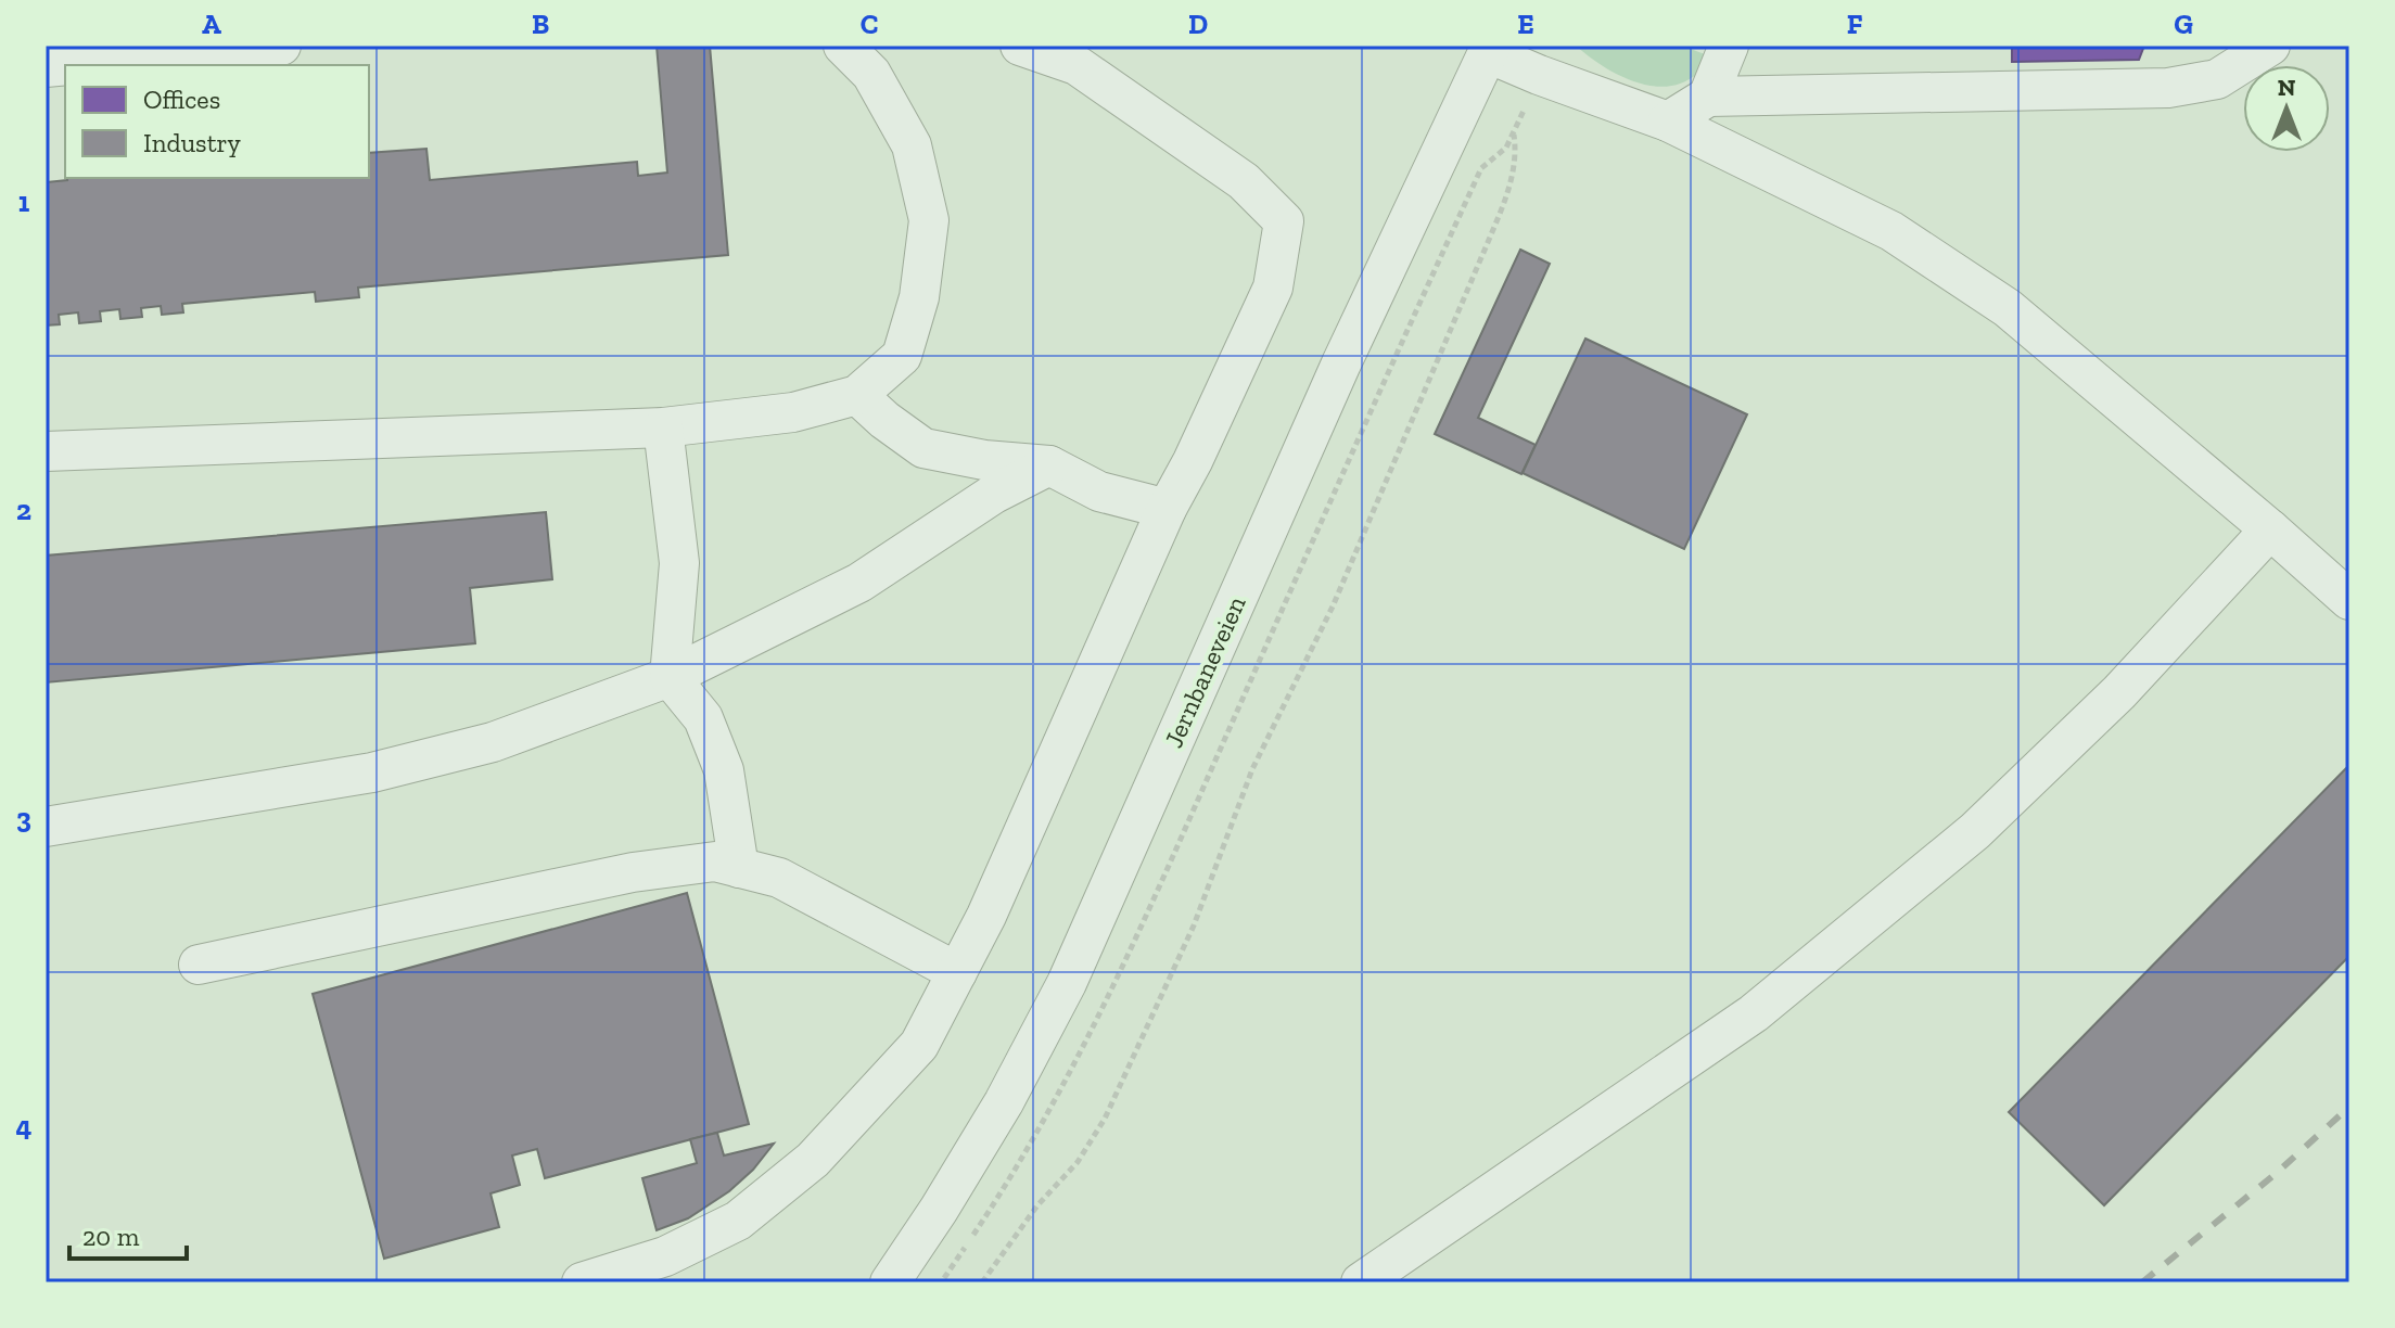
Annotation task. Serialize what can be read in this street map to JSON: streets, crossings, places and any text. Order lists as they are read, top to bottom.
{
  "streets": {
    "street": ["Jernbaneveien"]
  },
  "legend": ["Offices", "Industry"],
  "scale_bar": "20 m",
  "north": "top",
  "grid": {
    "columns": [
      "A",
      "B",
      "C",
      "D",
      "E",
      "F",
      "G"
    ],
    "rows": [
      "1",
      "2",
      "3",
      "4"
    ]
  }
}
